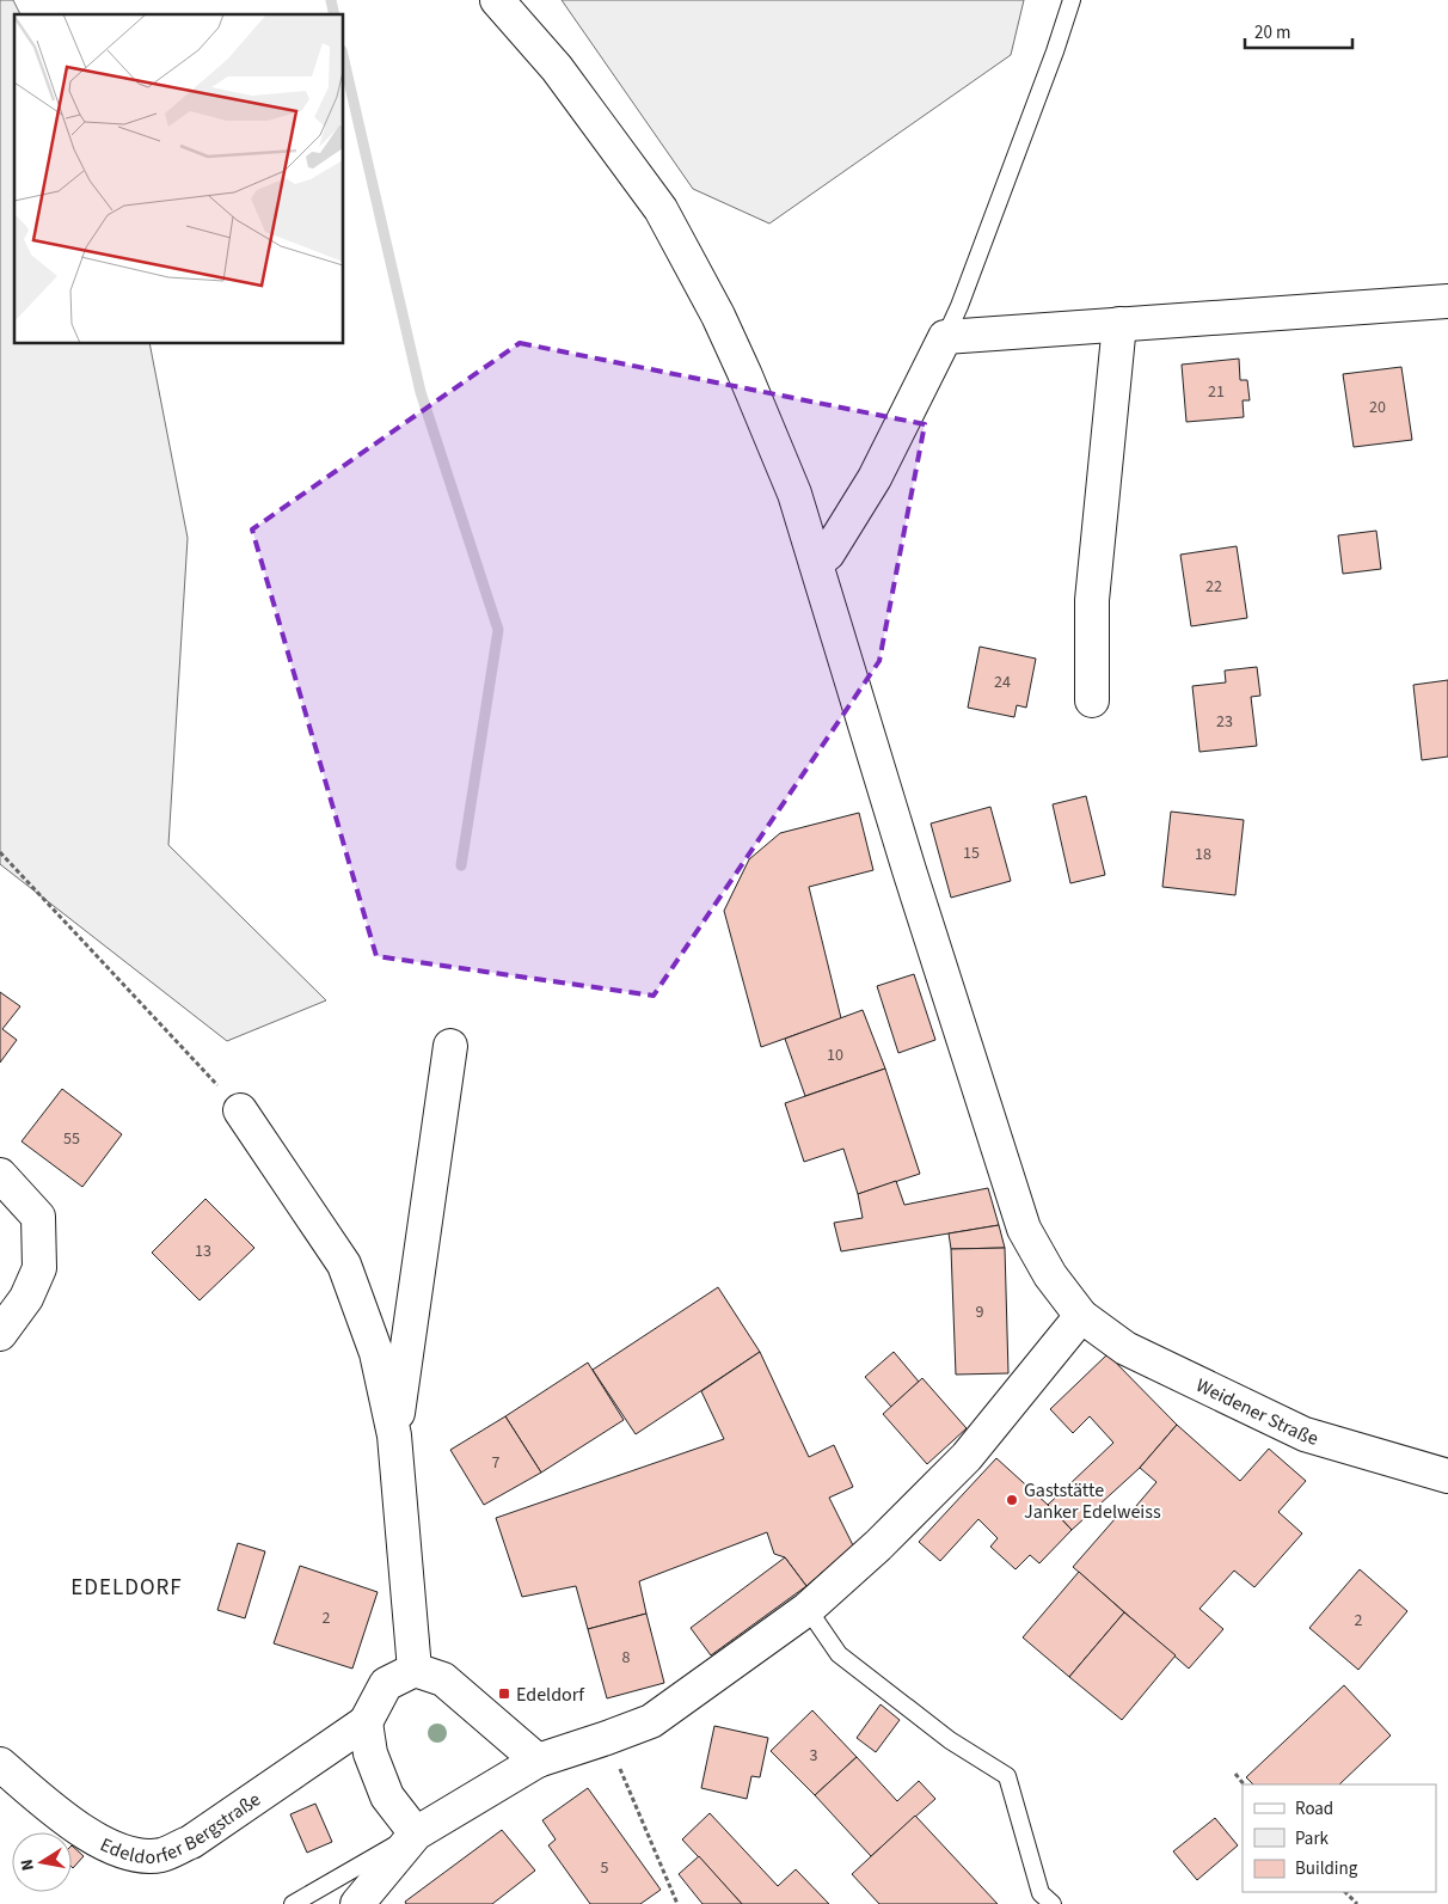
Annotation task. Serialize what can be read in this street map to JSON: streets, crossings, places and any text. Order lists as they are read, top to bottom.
{
  "streets": {
    "street": ["Weidener Straße", "Edeldorfer Bergstraße"]
  },
  "districts": ["EDELDORF"],
  "places": {
    "other": ["Gaststätte Janker Edelweiss"],
    "transit": ["Edeldorf"]
  },
  "house_numbers": [
    "21",
    "20",
    "22",
    "24",
    "23",
    "15",
    "18",
    "10",
    "55",
    "13",
    "9",
    "7",
    "2",
    "2",
    "8",
    "3",
    "5"
  ],
  "legend": ["Road", "Park", "Building"],
  "scale_bar": "20 m",
  "north": "left"
}
